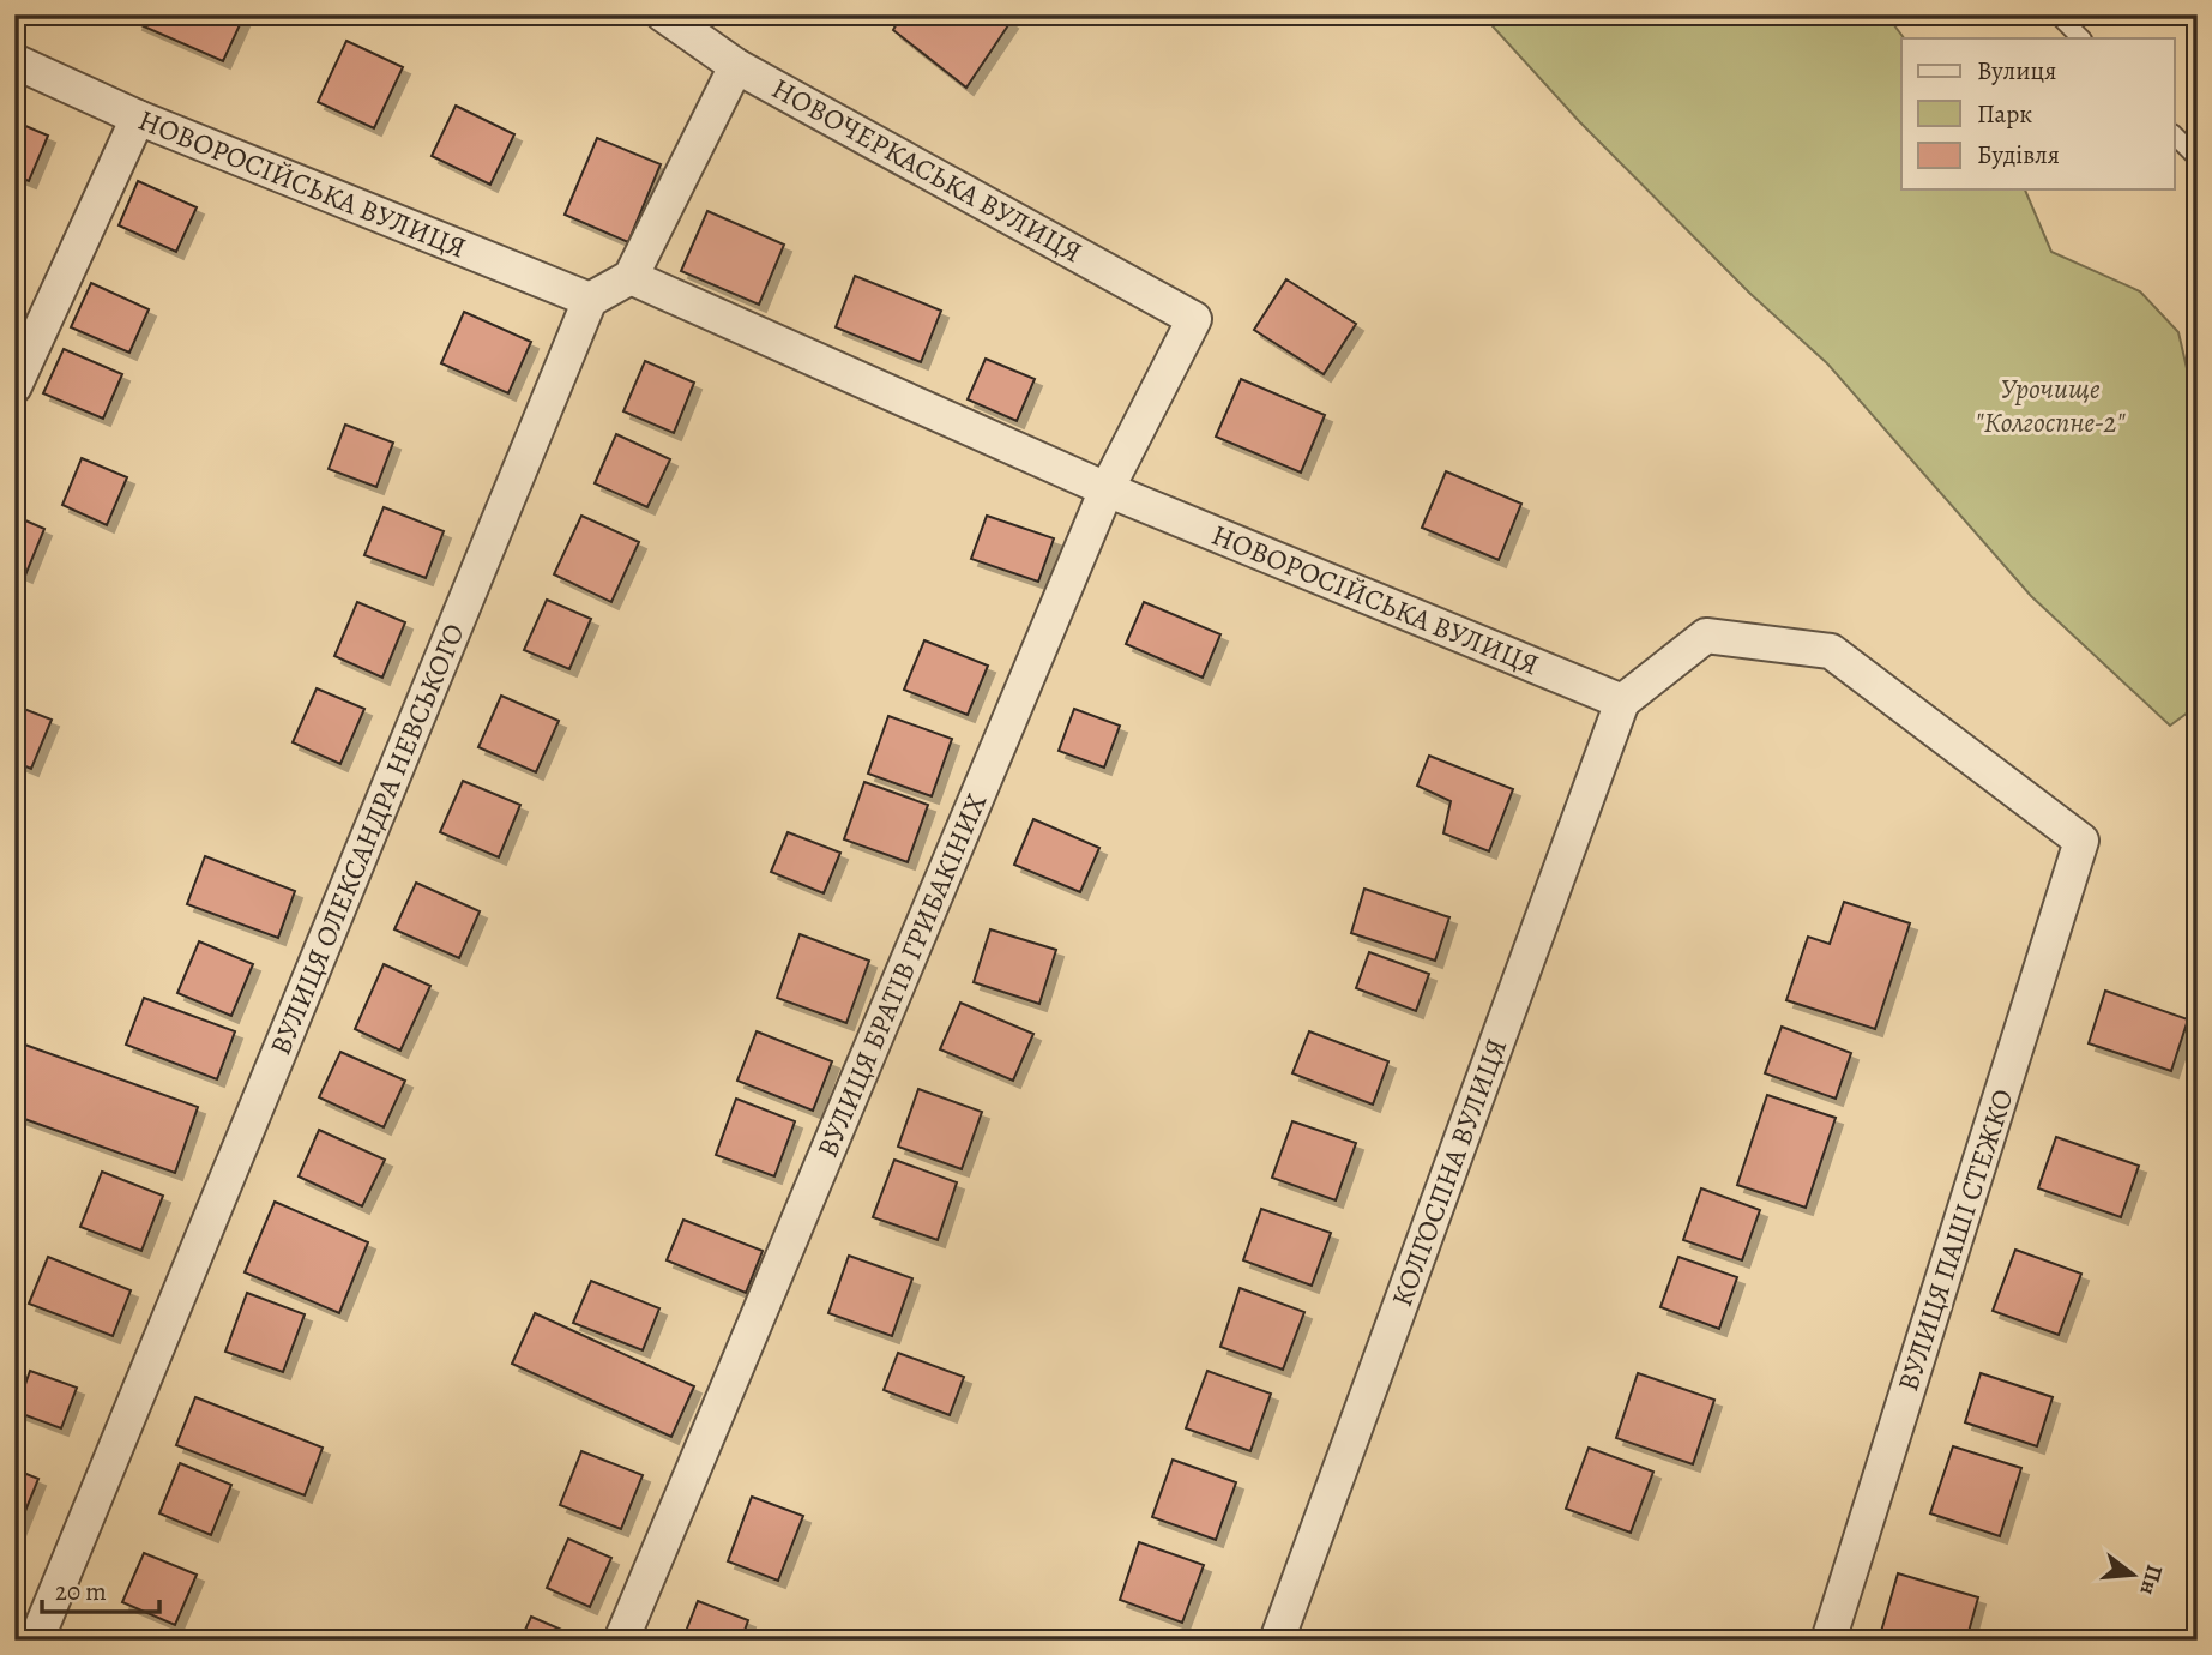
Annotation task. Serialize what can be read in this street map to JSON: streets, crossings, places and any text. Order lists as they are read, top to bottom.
{
  "streets": {
    "street": [
      "НОВОЧЕРКАСЬКА ВУЛИЦЯ",
      "НОВОРОСІЙСЬКА ВУЛИЦЯ",
      "ВУЛИЦЯ ОЛЕКСАНДРА НЕВСЬКОГО",
      "ВУЛИЦЯ БРАТІВ ГРИБАКІНИХ",
      "КОЛГОСПНА ВУЛИЦЯ",
      "ВУЛИЦЯ ПАШІ СТЕЖКО"
    ]
  },
  "crossings": [
    ["НОВОЧЕРКАСЬКА ВУЛИЦЯ", "ВУЛИЦЯ БРАТІВ ГРИБАКІНИХ"],
    ["НОВОРОСІЙСЬКА ВУЛИЦЯ", "ВУЛИЦЯ ОЛЕКСАНДРА НЕВСЬКОГО"],
    ["НОВОРОСІЙСЬКА ВУЛИЦЯ", "ВУЛИЦЯ БРАТІВ ГРИБАКІНИХ"],
    ["НОВОРОСІЙСЬКА ВУЛИЦЯ", "КОЛГОСПНА ВУЛИЦЯ"],
    ["НОВОРОСІЙСЬКА ВУЛИЦЯ", "ВУЛИЦЯ ПАШІ СТЕЖКО"],
    ["КОЛГОСПНА ВУЛИЦЯ", "ВУЛИЦЯ ПАШІ СТЕЖКО"]
  ],
  "parks": ["Урочище \"Колгоспне-2\""],
  "legend": ["Вулиця", "Парк", "Будівля"],
  "scale_bar": "20 m",
  "north": "right"
}
